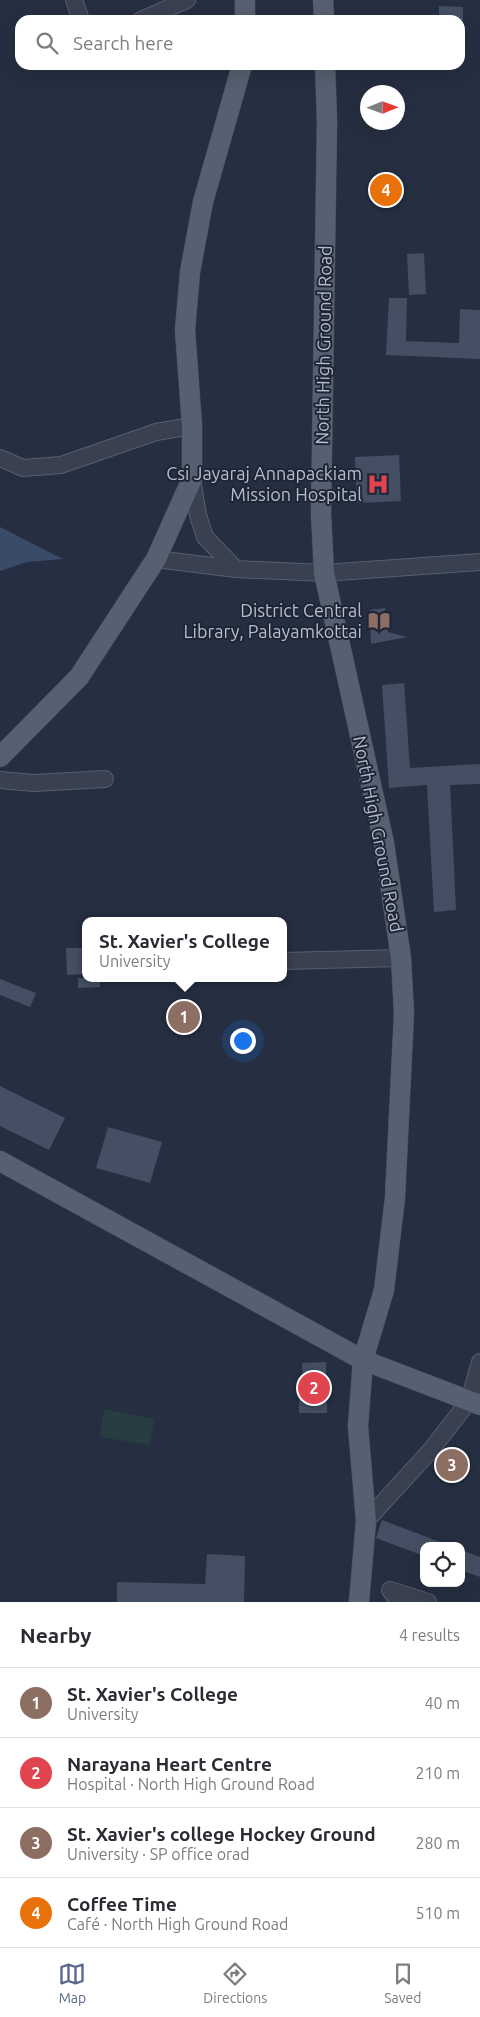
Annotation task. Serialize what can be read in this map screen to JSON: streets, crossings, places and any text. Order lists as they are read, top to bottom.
{
  "streets": {
    "main road": ["North High Ground Road"]
  },
  "places": {
    "hospital": ["Csi Jayaraj Annapackiam Mission Hospital"],
    "library": ["District Central Library, Palayamkottai"]
  },
  "north": "right",
  "page": {
    "search": "Search here",
    "pins": [
      "4",
      "1",
      "2",
      "3"
    ],
    "popup": ["St. Xavier's College", "University"],
    "heading": ["Nearby", "4 results"],
    "list": [
      {
        "mark": "1",
        "name": "St. Xavier's College",
        "note": "University",
        "value": "40 m"
      },
      {
        "mark": "2",
        "name": "Narayana Heart Centre",
        "note": "Hospital · North High Ground Road",
        "value": "210 m"
      },
      {
        "mark": "3",
        "name": "St. Xavier's college Hockey Ground",
        "note": "University · SP office orad",
        "value": "280 m"
      },
      {
        "mark": "4",
        "name": "Coffee Time",
        "note": "Café · North High Ground Road",
        "value": "510 m"
      }
    ],
    "nav": ["Map", "Directions", "Saved"]
  }
}
